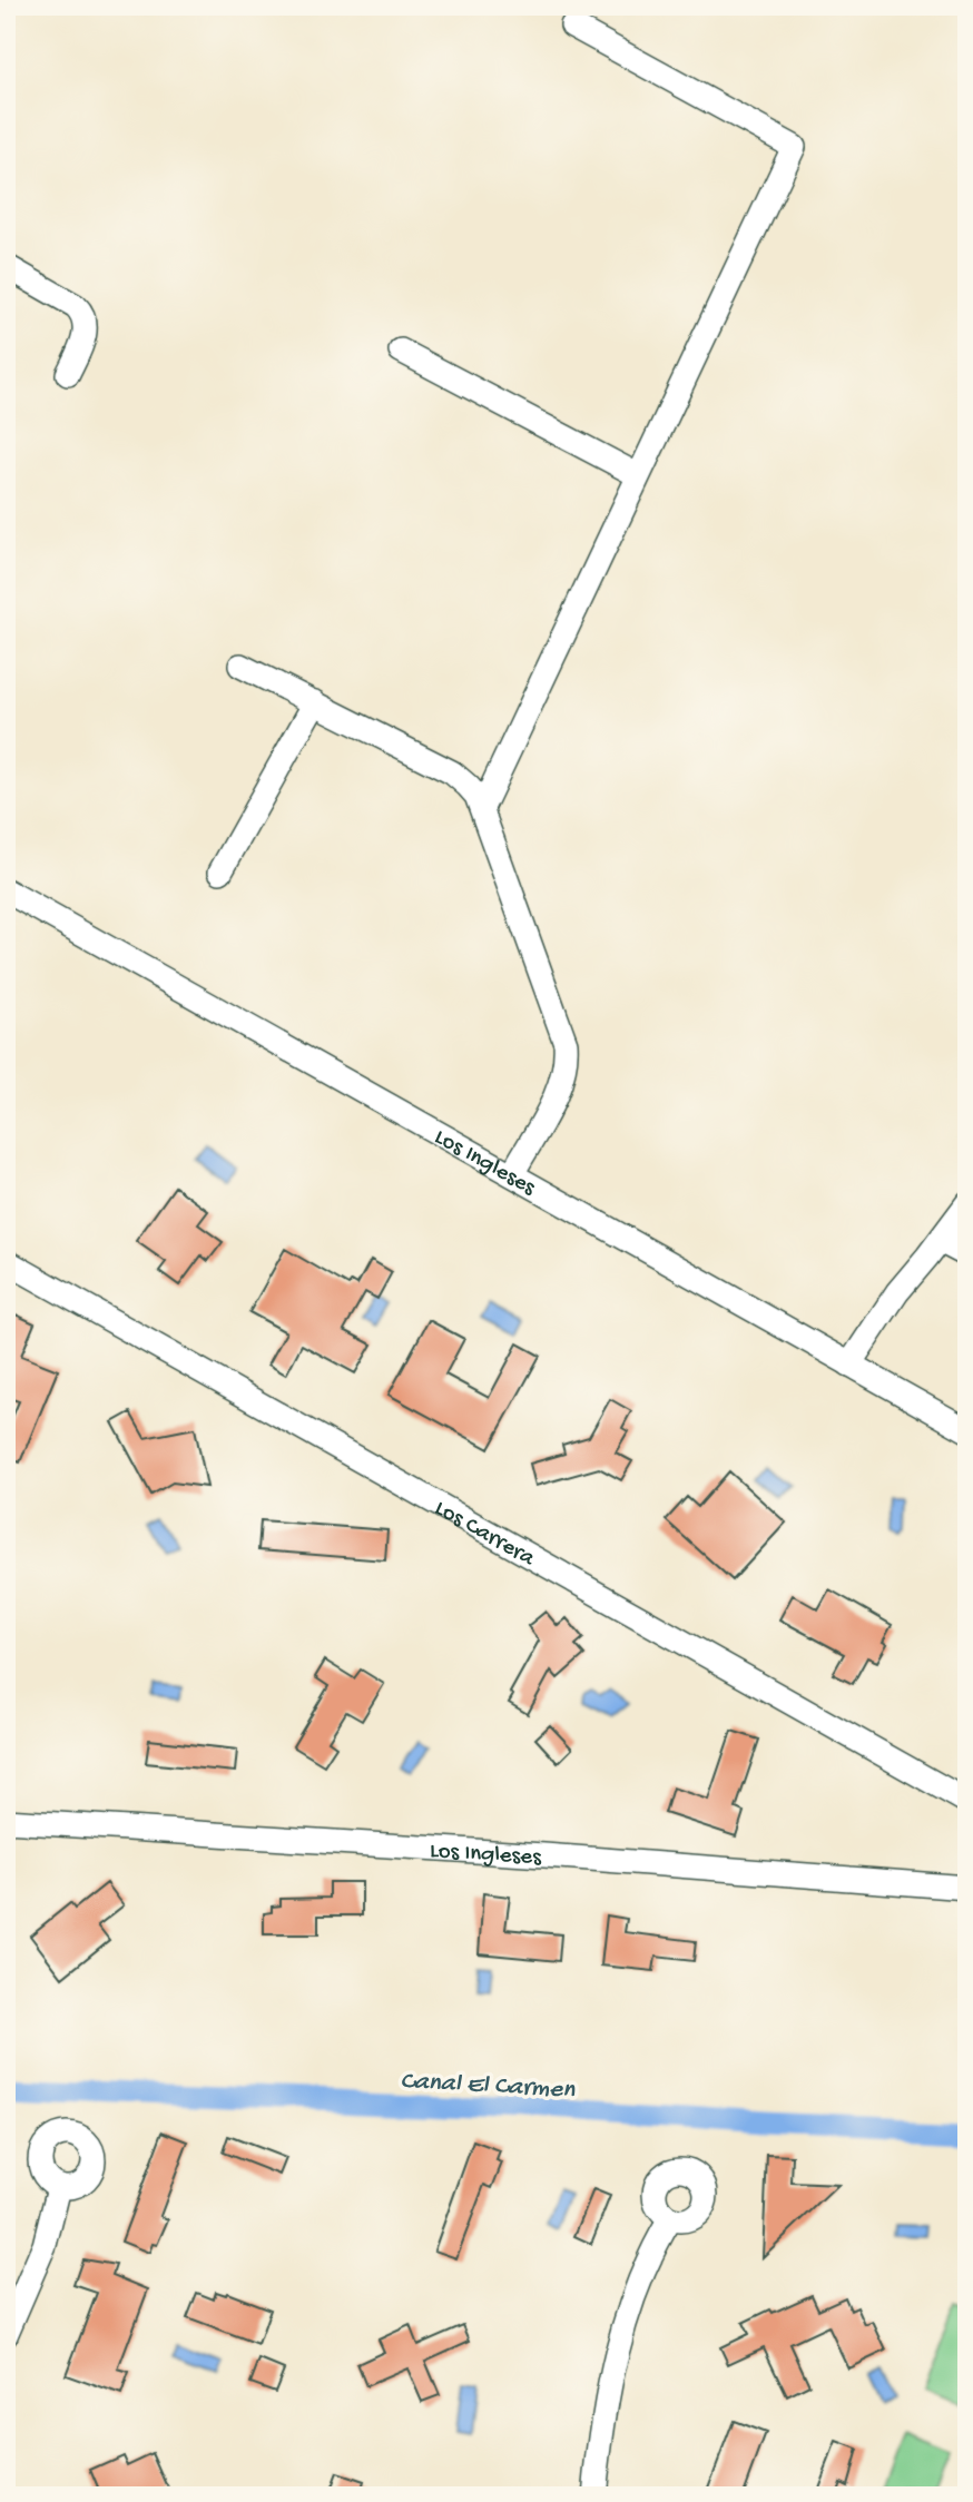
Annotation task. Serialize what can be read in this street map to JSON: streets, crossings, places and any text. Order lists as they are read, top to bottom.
{
  "streets": {
    "street": ["Los Ingleses", "Los Carrera"]
  },
  "water": ["Canal El Carmen"]
}
